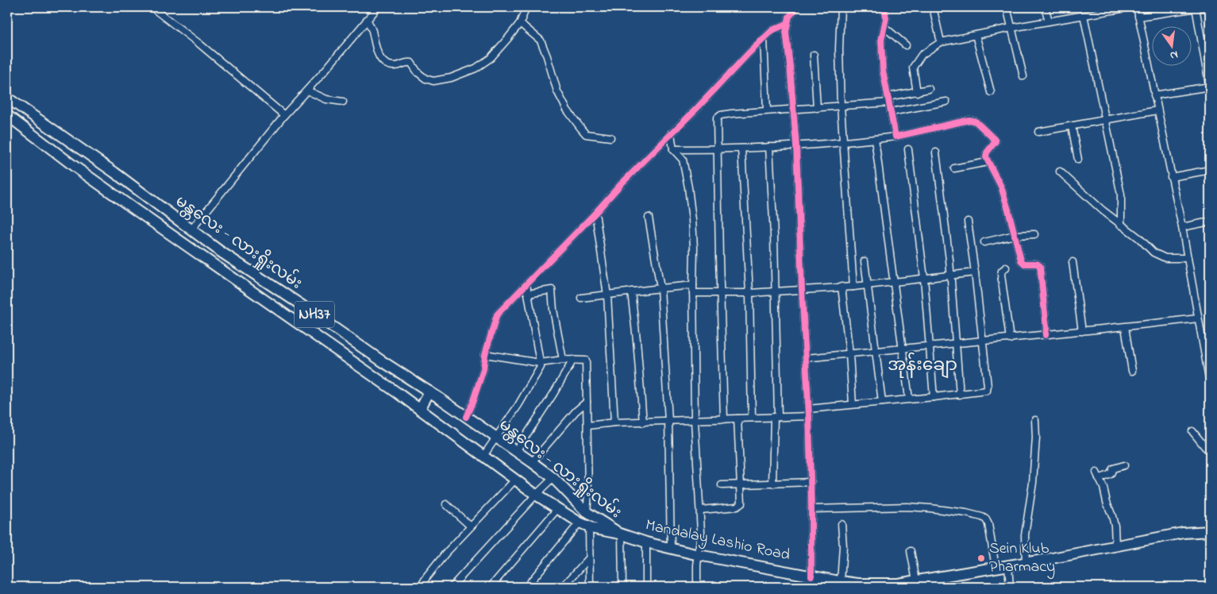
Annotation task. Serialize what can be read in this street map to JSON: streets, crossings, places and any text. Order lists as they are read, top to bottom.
{
  "streets": {
    "highway": ["မန္တလေး - လားရှိုးလမ်း", "NH37", "Mandalay Lashio Road"]
  },
  "crossings": [
    ["မန္တလေး - လားရှိုးလမ်း", "Mandalay Lashio Road"]
  ],
  "districts": ["အုန်းချော"],
  "places": ["Sein Klub Pharmacy"],
  "north": "bottom"
}
